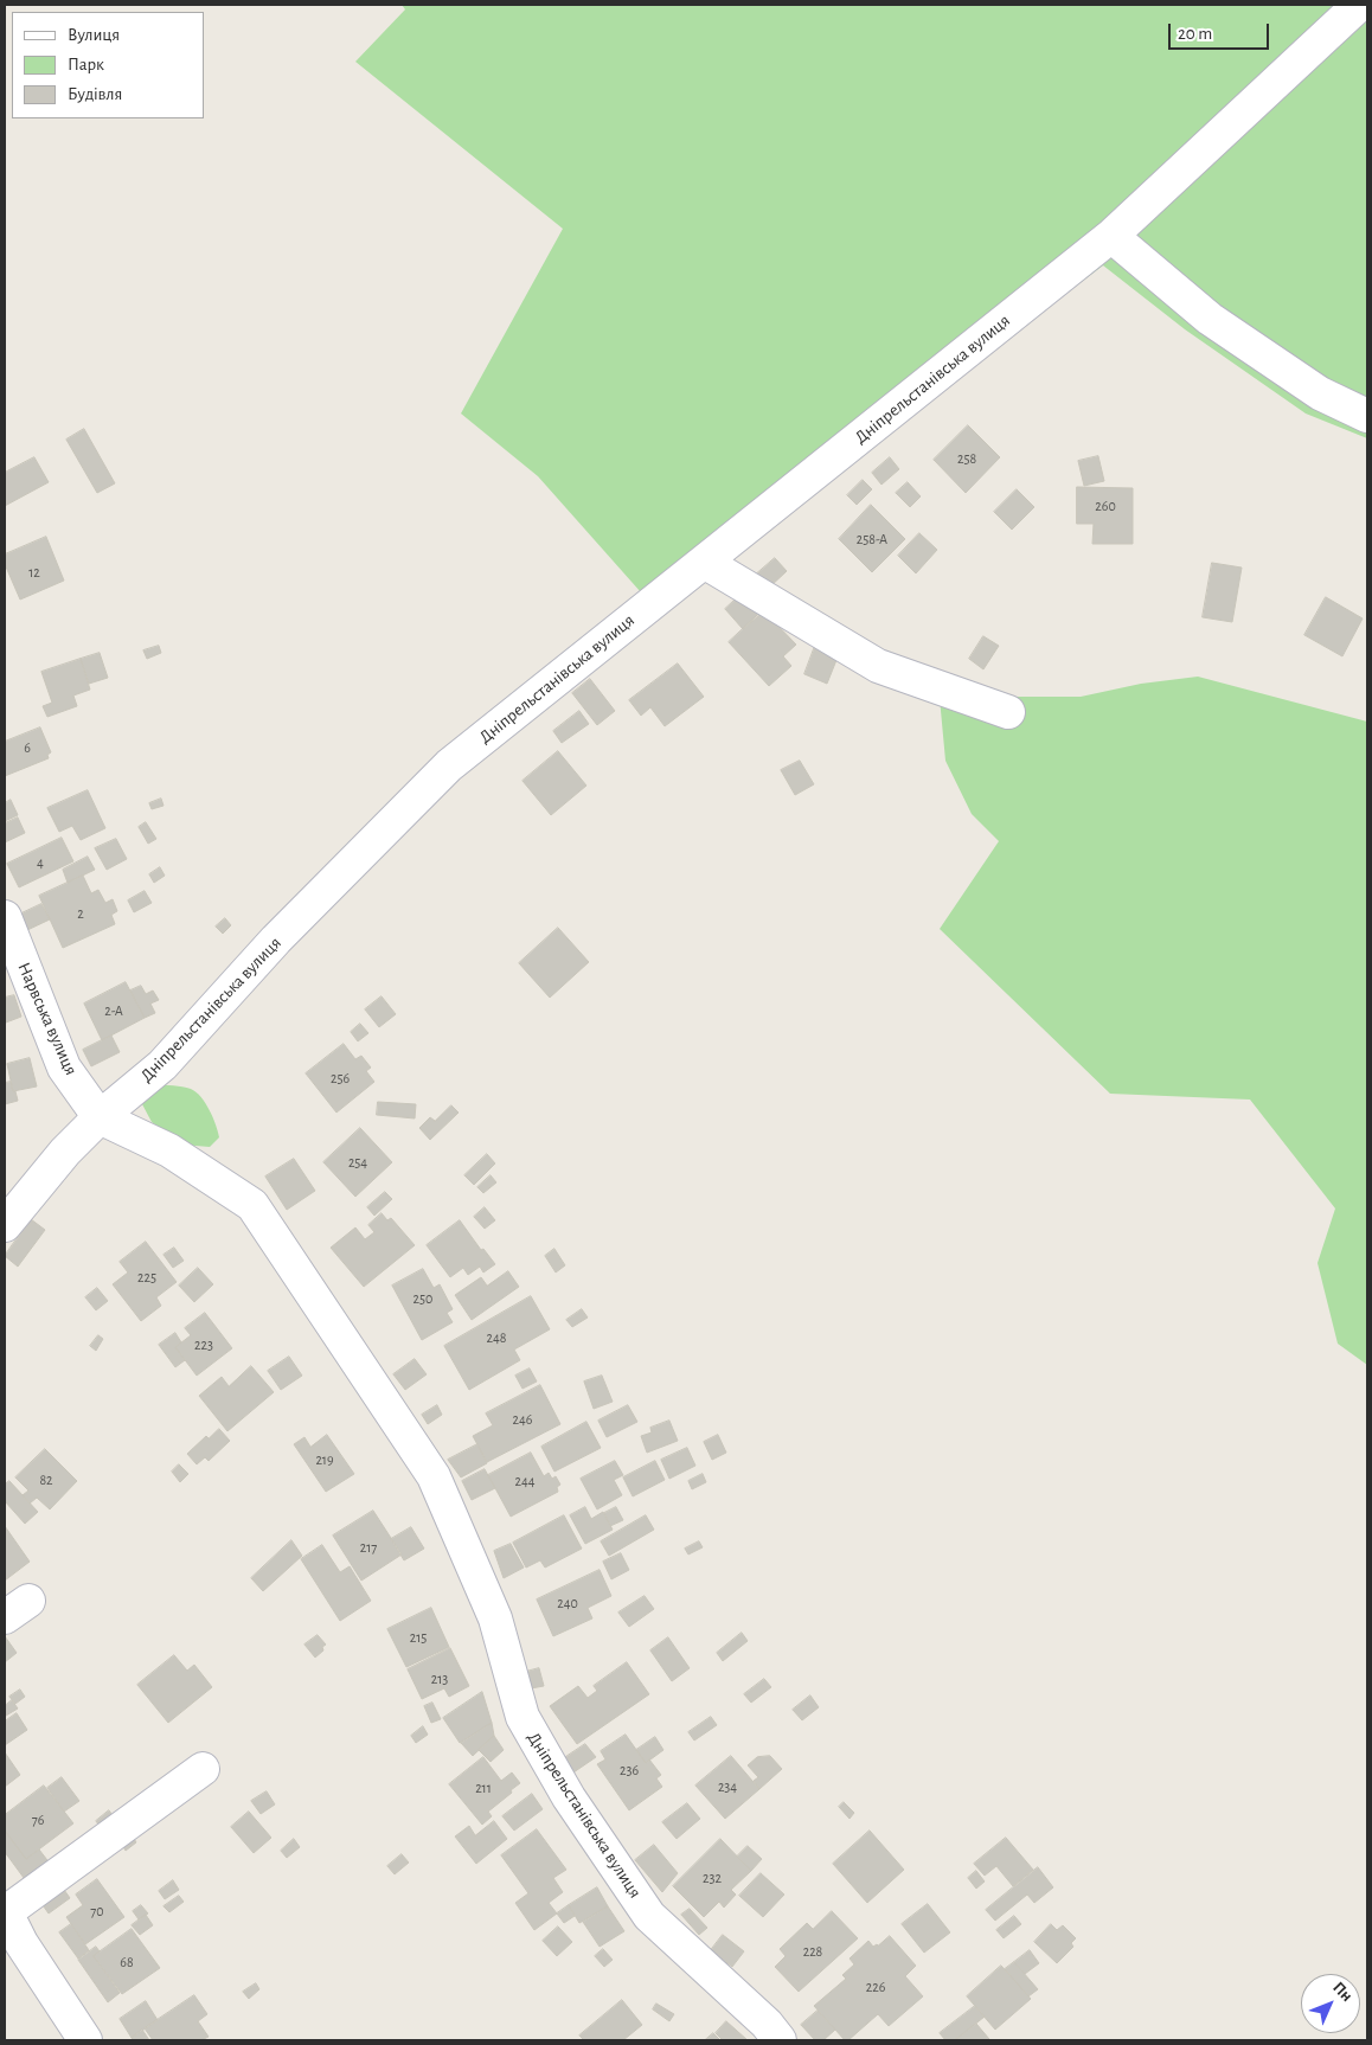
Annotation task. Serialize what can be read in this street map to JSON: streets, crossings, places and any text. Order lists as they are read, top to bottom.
{
  "streets": {
    "street": ["Дніпрельстанівська вулиця", "Нарвська вулиця"]
  },
  "crossings": [
    ["Дніпрельстанівська вулиця", "Нарвська вулиця"]
  ],
  "house_numbers": [
    "258",
    "260",
    "258-А",
    "12",
    "6",
    "4",
    "2",
    "2-А",
    "256",
    "254",
    "225",
    "250",
    "248",
    "223",
    "246",
    "219",
    "82",
    "244",
    "217",
    "240",
    "215",
    "213",
    "236",
    "234",
    "211",
    "76",
    "232",
    "70",
    "228",
    "68",
    "226"
  ],
  "legend": ["Вулиця", "Парк", "Будівля"],
  "scale_bar": "20 m",
  "north": "top right"
}
